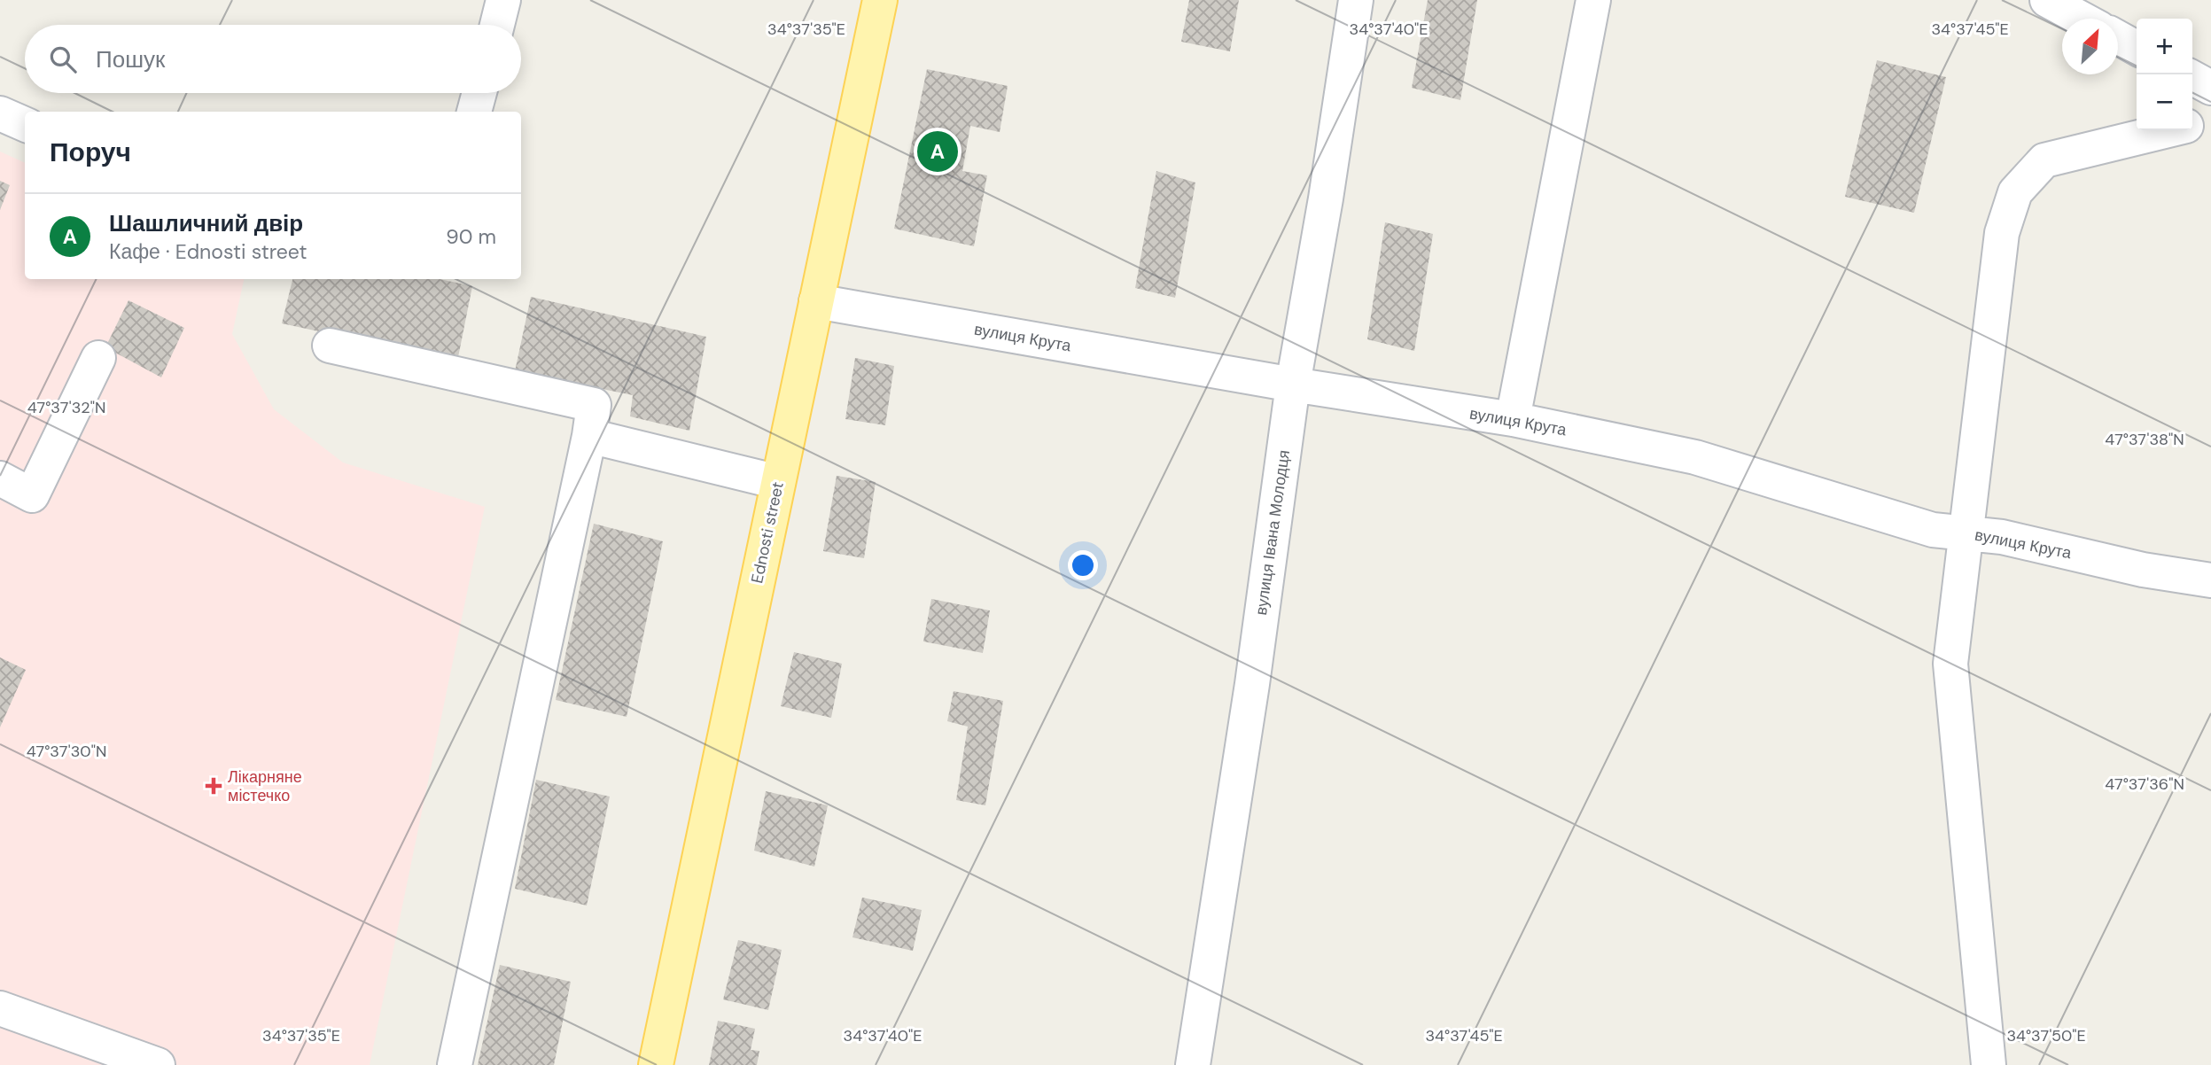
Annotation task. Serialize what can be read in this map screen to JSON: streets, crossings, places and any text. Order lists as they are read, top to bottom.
{
  "streets": {
    "main road": ["Ednosti street"],
    "street": ["вулиця Крута", "вулиця Івана Молодця"]
  },
  "crossings": [
    ["вулиця Крута", "Ednosti street"],
    ["вулиця Крута", "вулиця Івана Молодця"]
  ],
  "places": {
    "health": ["Лікарняне містечко"]
  },
  "north": "top right",
  "page": {
    "map_buttons": ["+", "−"],
    "search": "Пошук",
    "heading": "Поруч",
    "pins": "A",
    "list": [
      {
        "mark": "A",
        "name": "Шашличний двір",
        "note": "Кафе · Ednosti street",
        "value": "90 m"
      }
    ]
  },
  "coordinates": [
    "34°37'35\"E",
    "34°37'40\"E",
    "34°37'45\"E",
    "47°37'32\"N",
    "47°37'38\"N",
    "47°37'30\"N",
    "47°37'36\"N",
    "34°37'50\"E"
  ]
}
